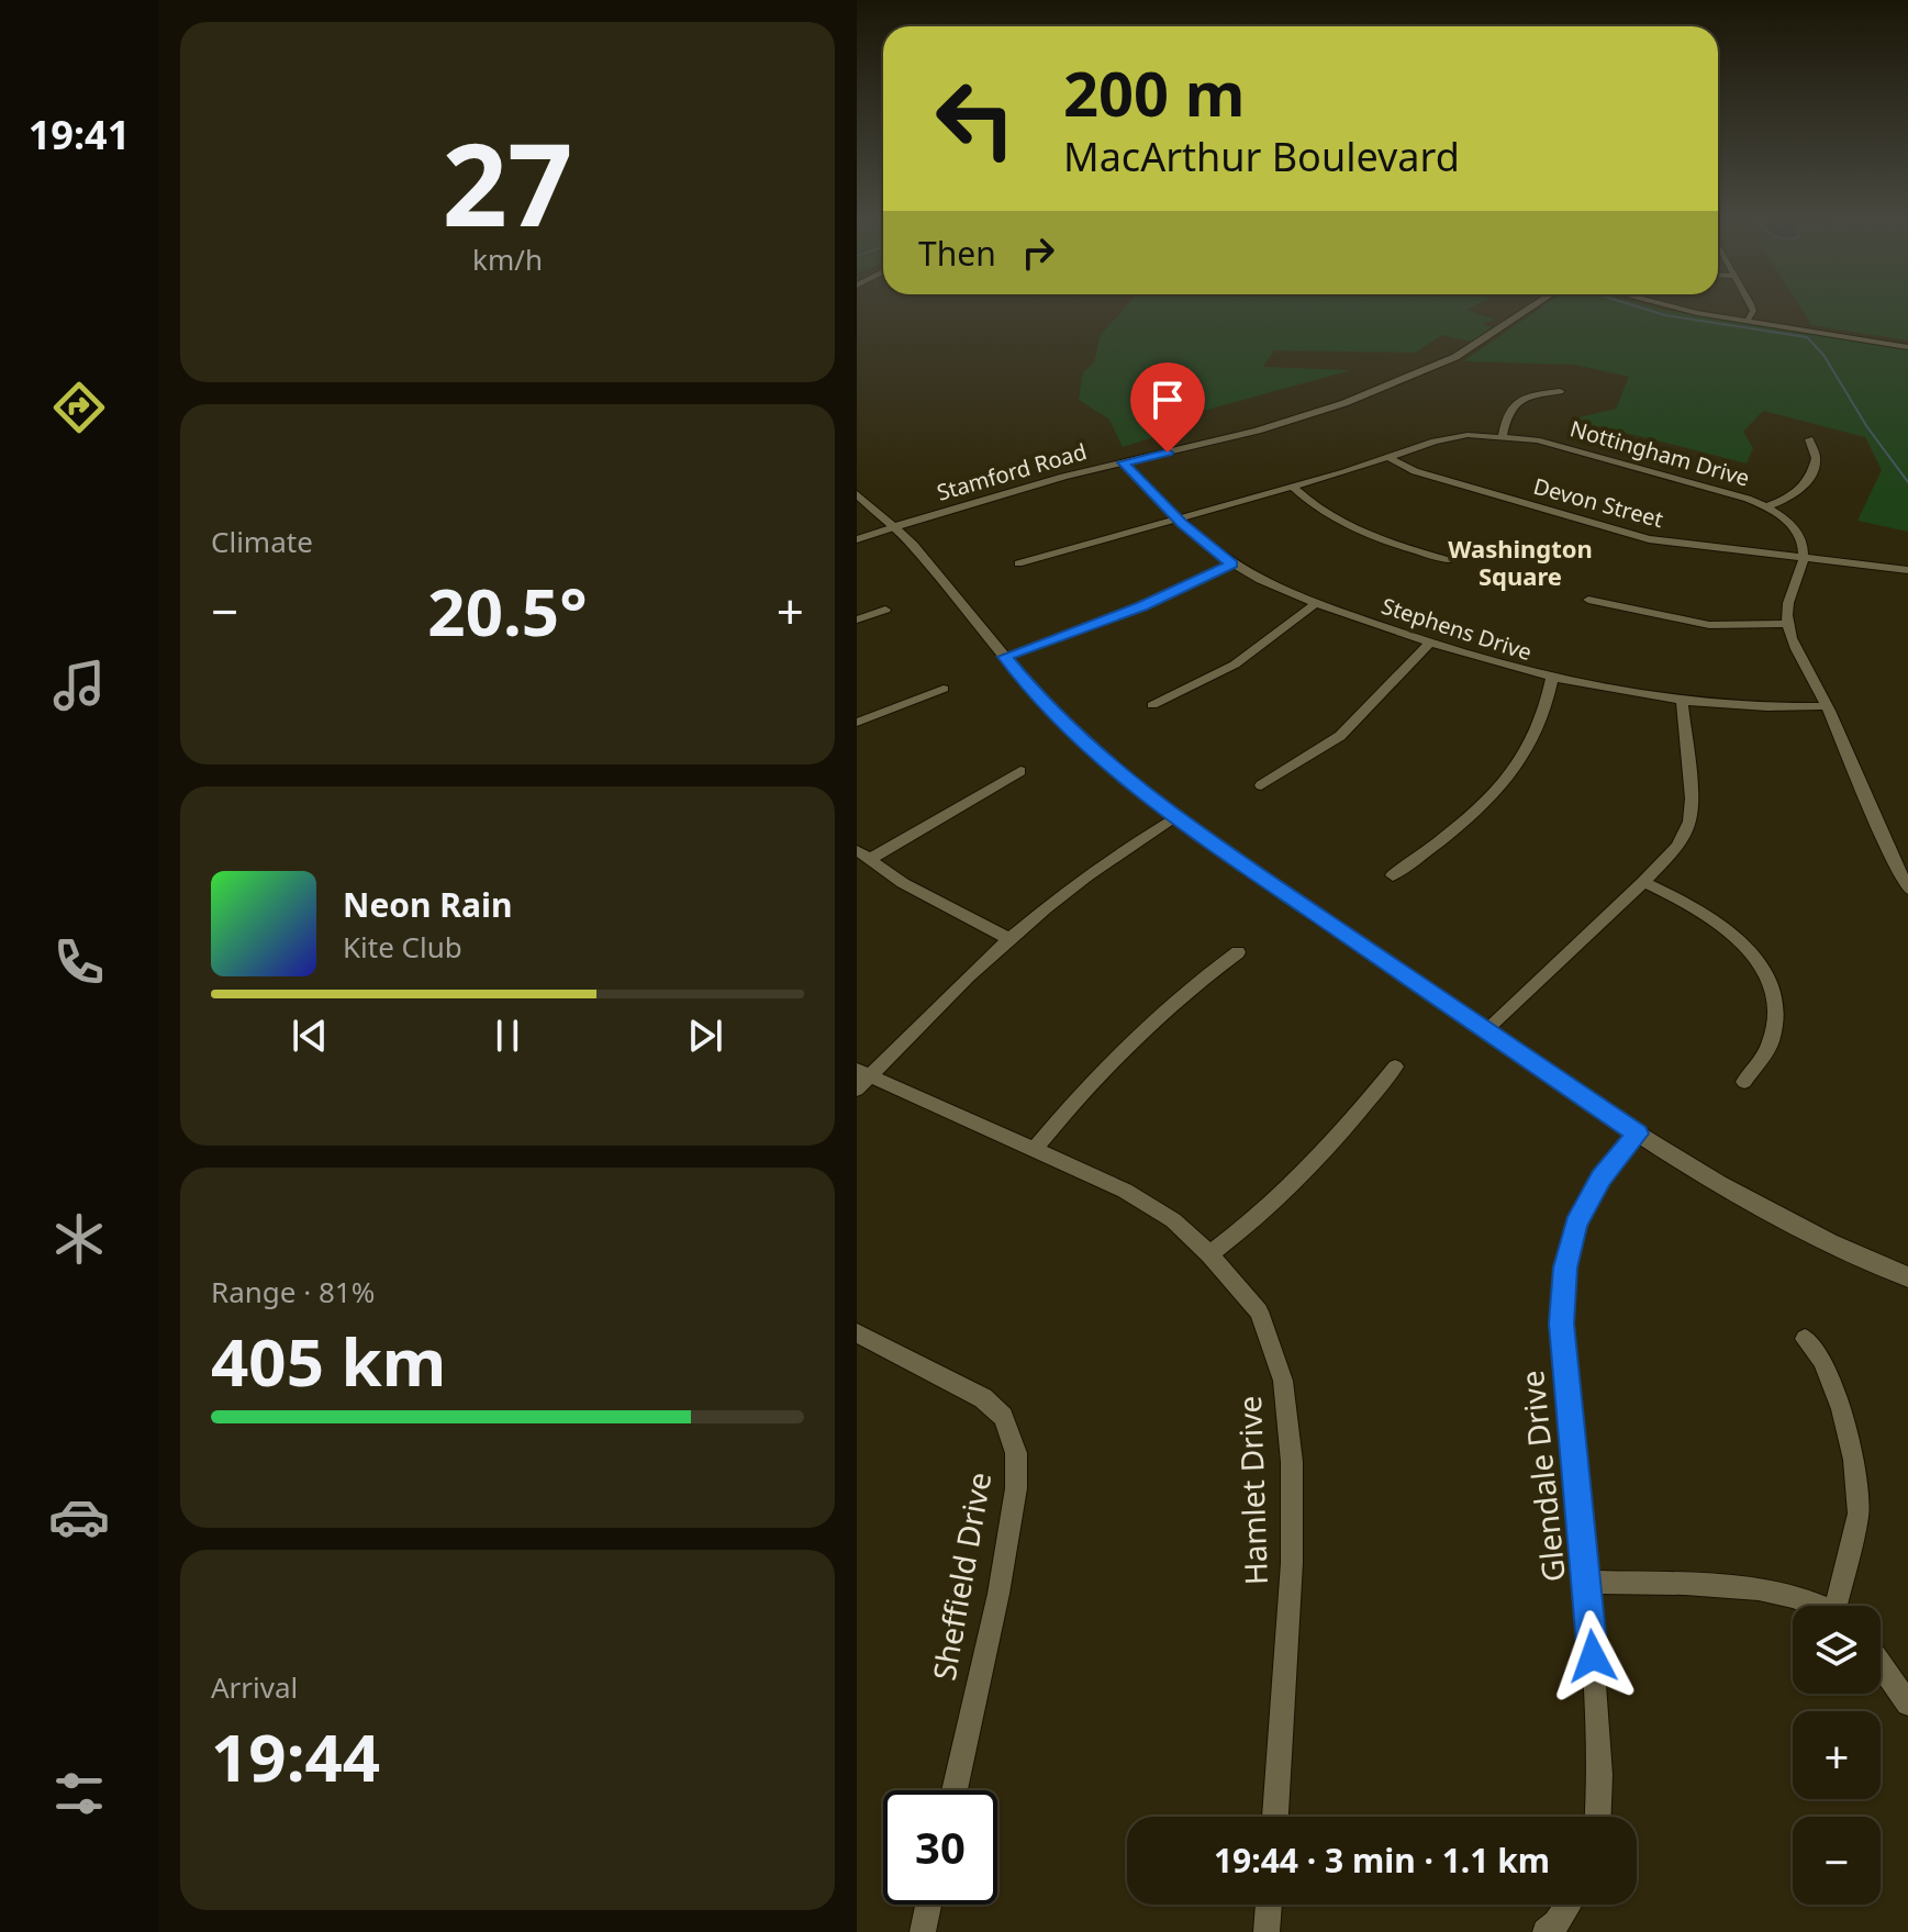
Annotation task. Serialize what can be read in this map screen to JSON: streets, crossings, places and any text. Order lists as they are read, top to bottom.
{
  "streets": {
    "street": [
      "Nottingham Drive",
      "Stamford Road",
      "Devon Street",
      "Stephens Drive",
      "Glendale Drive",
      "Hamlet Drive",
      "Sheffield Drive"
    ]
  },
  "crossings": [
    ["Nottingham Drive", "Devon Street"],
    ["Nottingham Drive", "Stephens Drive"],
    ["Stamford Road", "Stephens Drive"]
  ],
  "districts": ["Washington Square"],
  "page": {
    "tabs": "19:41",
    "tile": [
      ["27", "km/h"],
      "Climate",
      ["Range · 81%", "405 km"],
      ["Arrival", "19:44"]
    ],
    "turn": ["200 m", "MacArthur Boulevard"],
    "then": "Then",
    "heat": ["−", "20.5°", "+"],
    "song": ["Neon Rain", "Kite Club"],
    "map_buttons": ["+", "−"],
    "limit": "30",
    "trip": "19:44 · 3 min · 1.1 km"
  }
}
